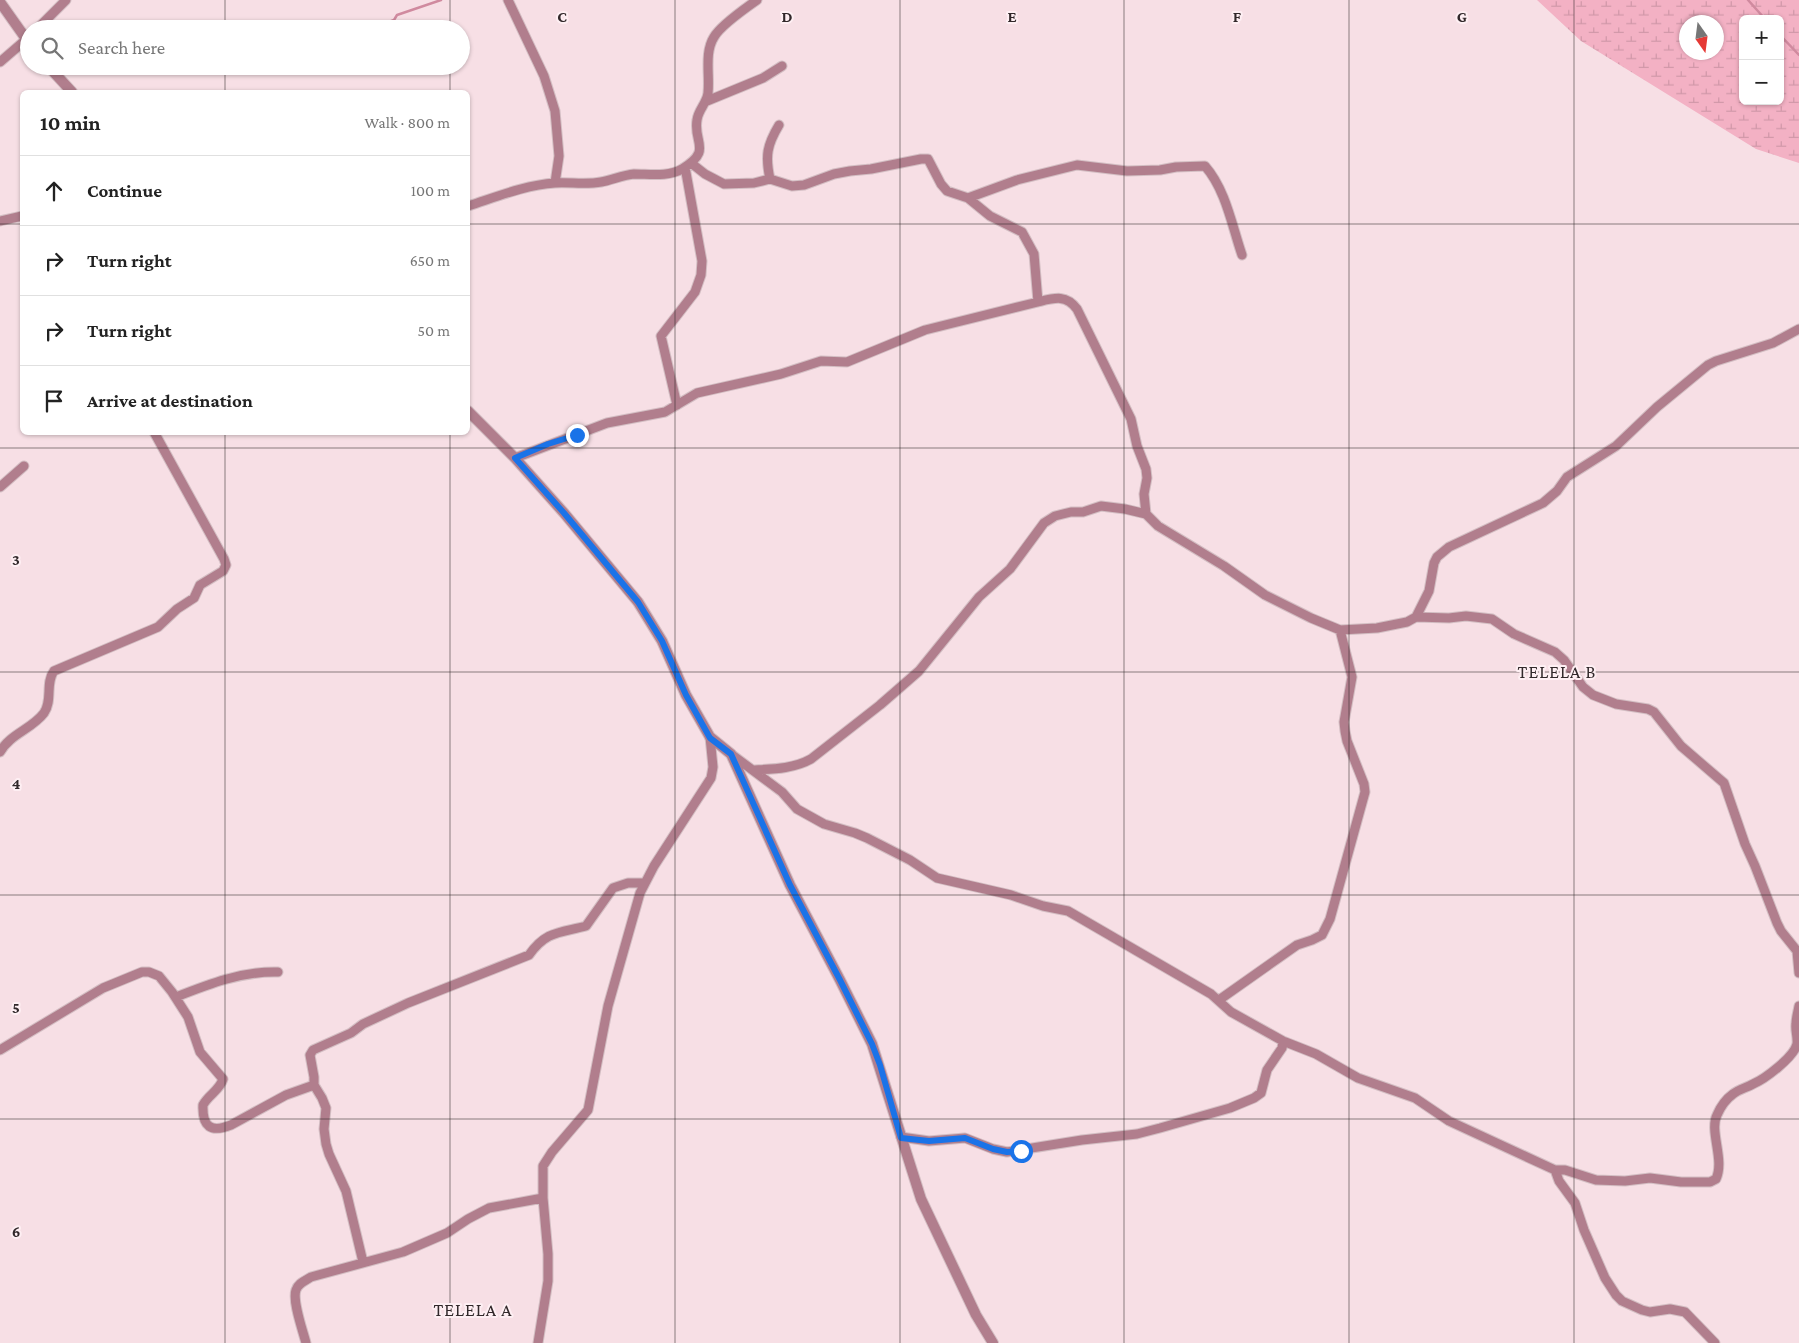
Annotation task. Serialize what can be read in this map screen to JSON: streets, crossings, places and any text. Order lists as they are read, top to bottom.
{
  "districts": ["TELELA B", "TELELA A"],
  "north": "bottom",
  "page": {
    "map_buttons": ["+", "−"],
    "search": "Search here",
    "heading": ["10 min", "Walk · 800 m"],
    "list": [
      ["Continue", "100 m"],
      ["Turn right", "650 m"],
      ["Turn right", "50 m"],
      "Arrive at destination"
    ]
  },
  "grid": {
    "columns": [
      "C",
      "D",
      "E",
      "F",
      "G"
    ],
    "rows": [
      "3",
      "4",
      "5",
      "6"
    ]
  }
}
